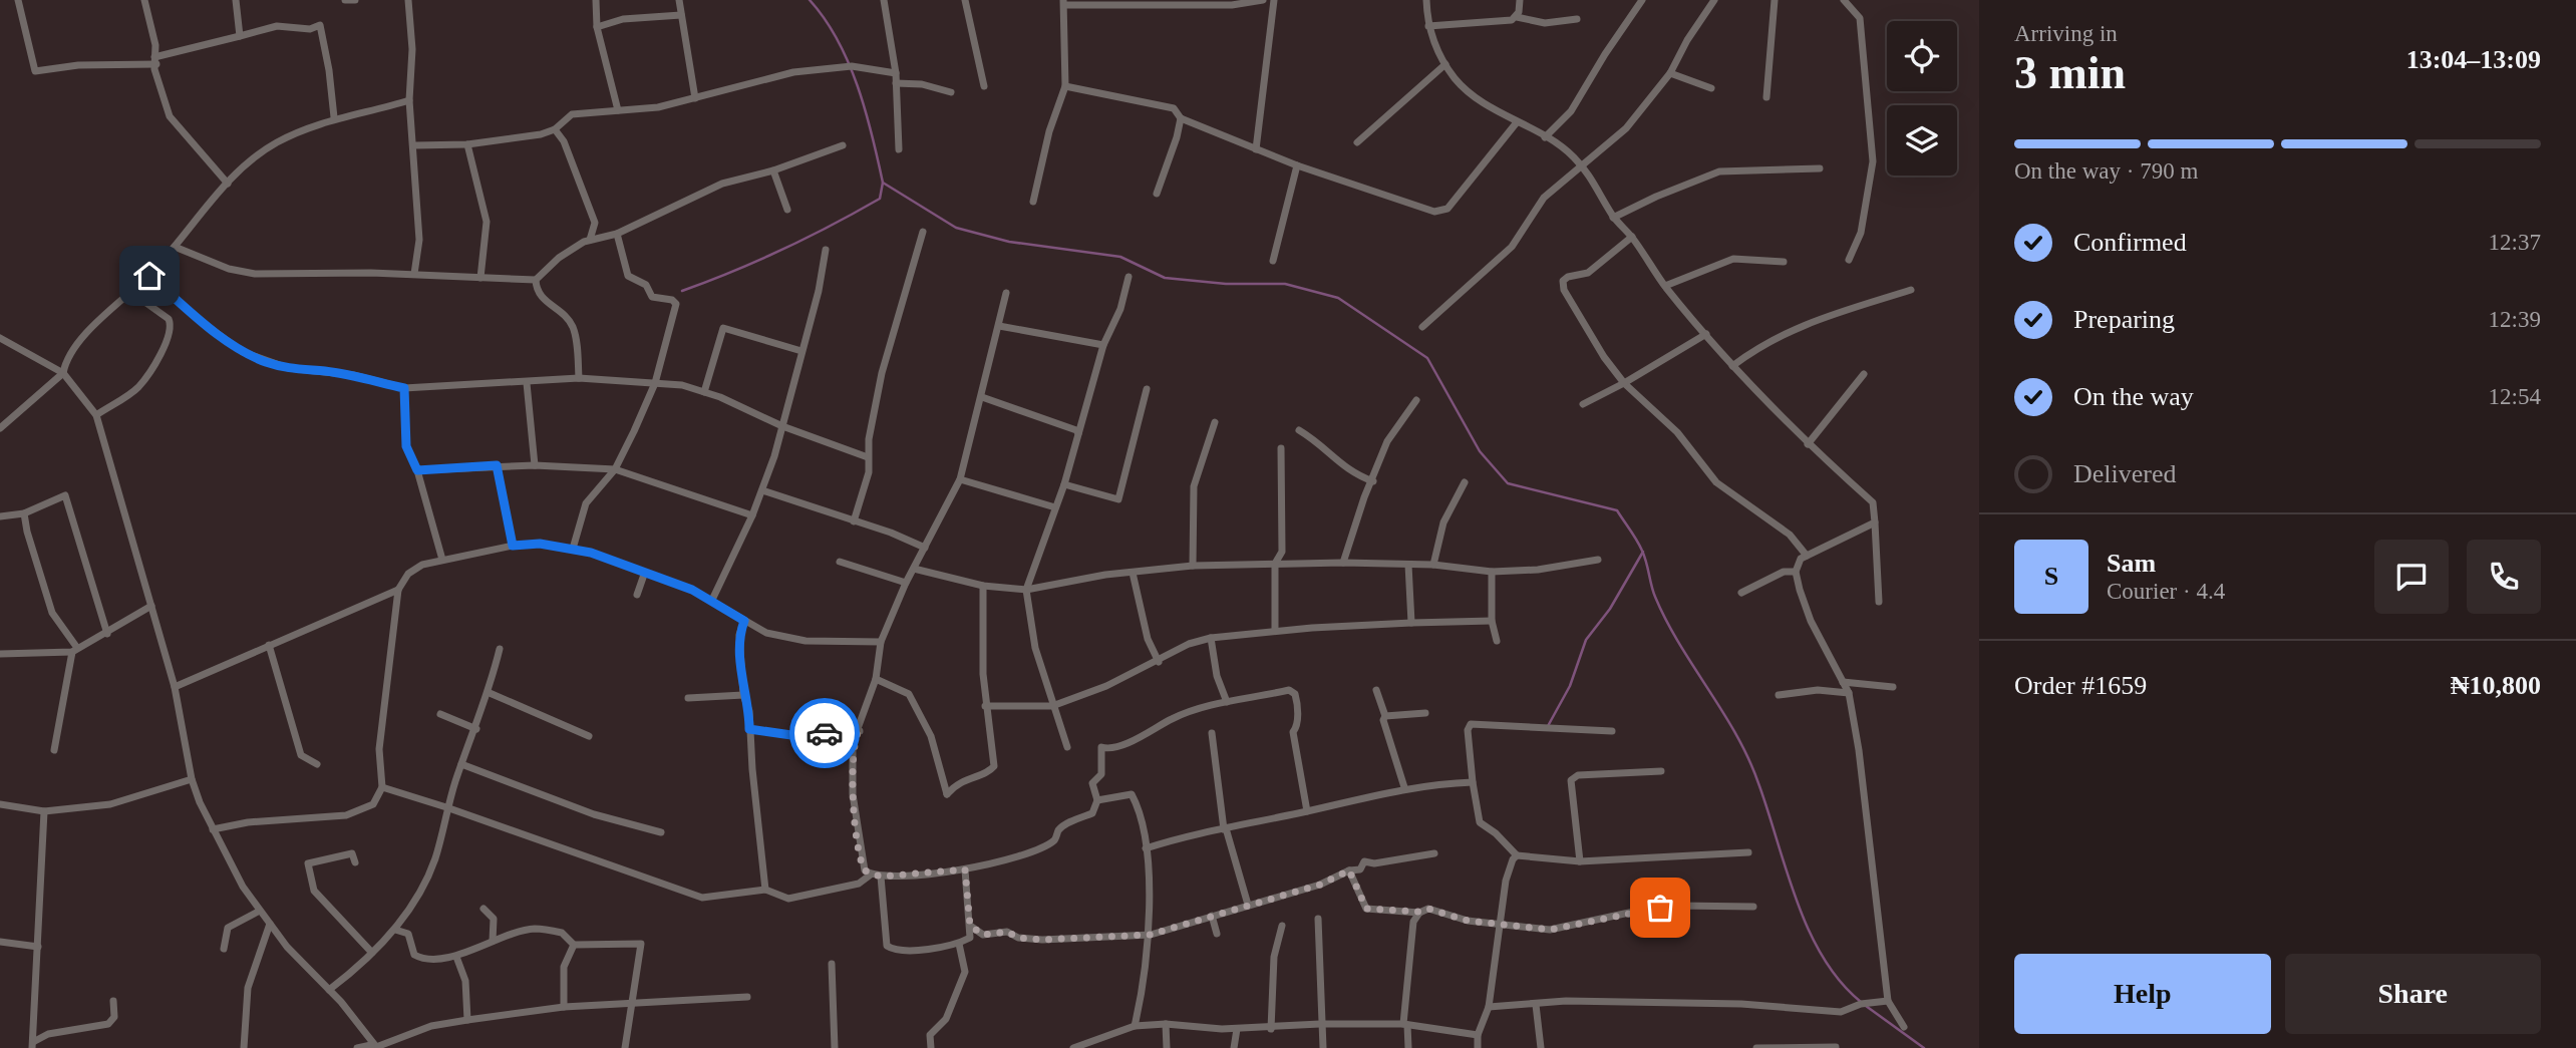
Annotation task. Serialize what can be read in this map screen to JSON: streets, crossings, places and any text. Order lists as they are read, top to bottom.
{
  "page": {
    "heading": ["3 min", "Arriving in", "13:04–13:09"],
    "panel": [
      "Sam",
      "Courier · 4.4",
      "Order #1659",
      "₦10,800"
    ],
    "bar": "On the way · 790 m",
    "list": [
      ["Confirmed", "12:37"],
      ["Preparing", "12:39"],
      ["On the way", "12:54"],
      "Delivered"
    ],
    "round": "S",
    "buttons": ["Help", "Share"]
  }
}
